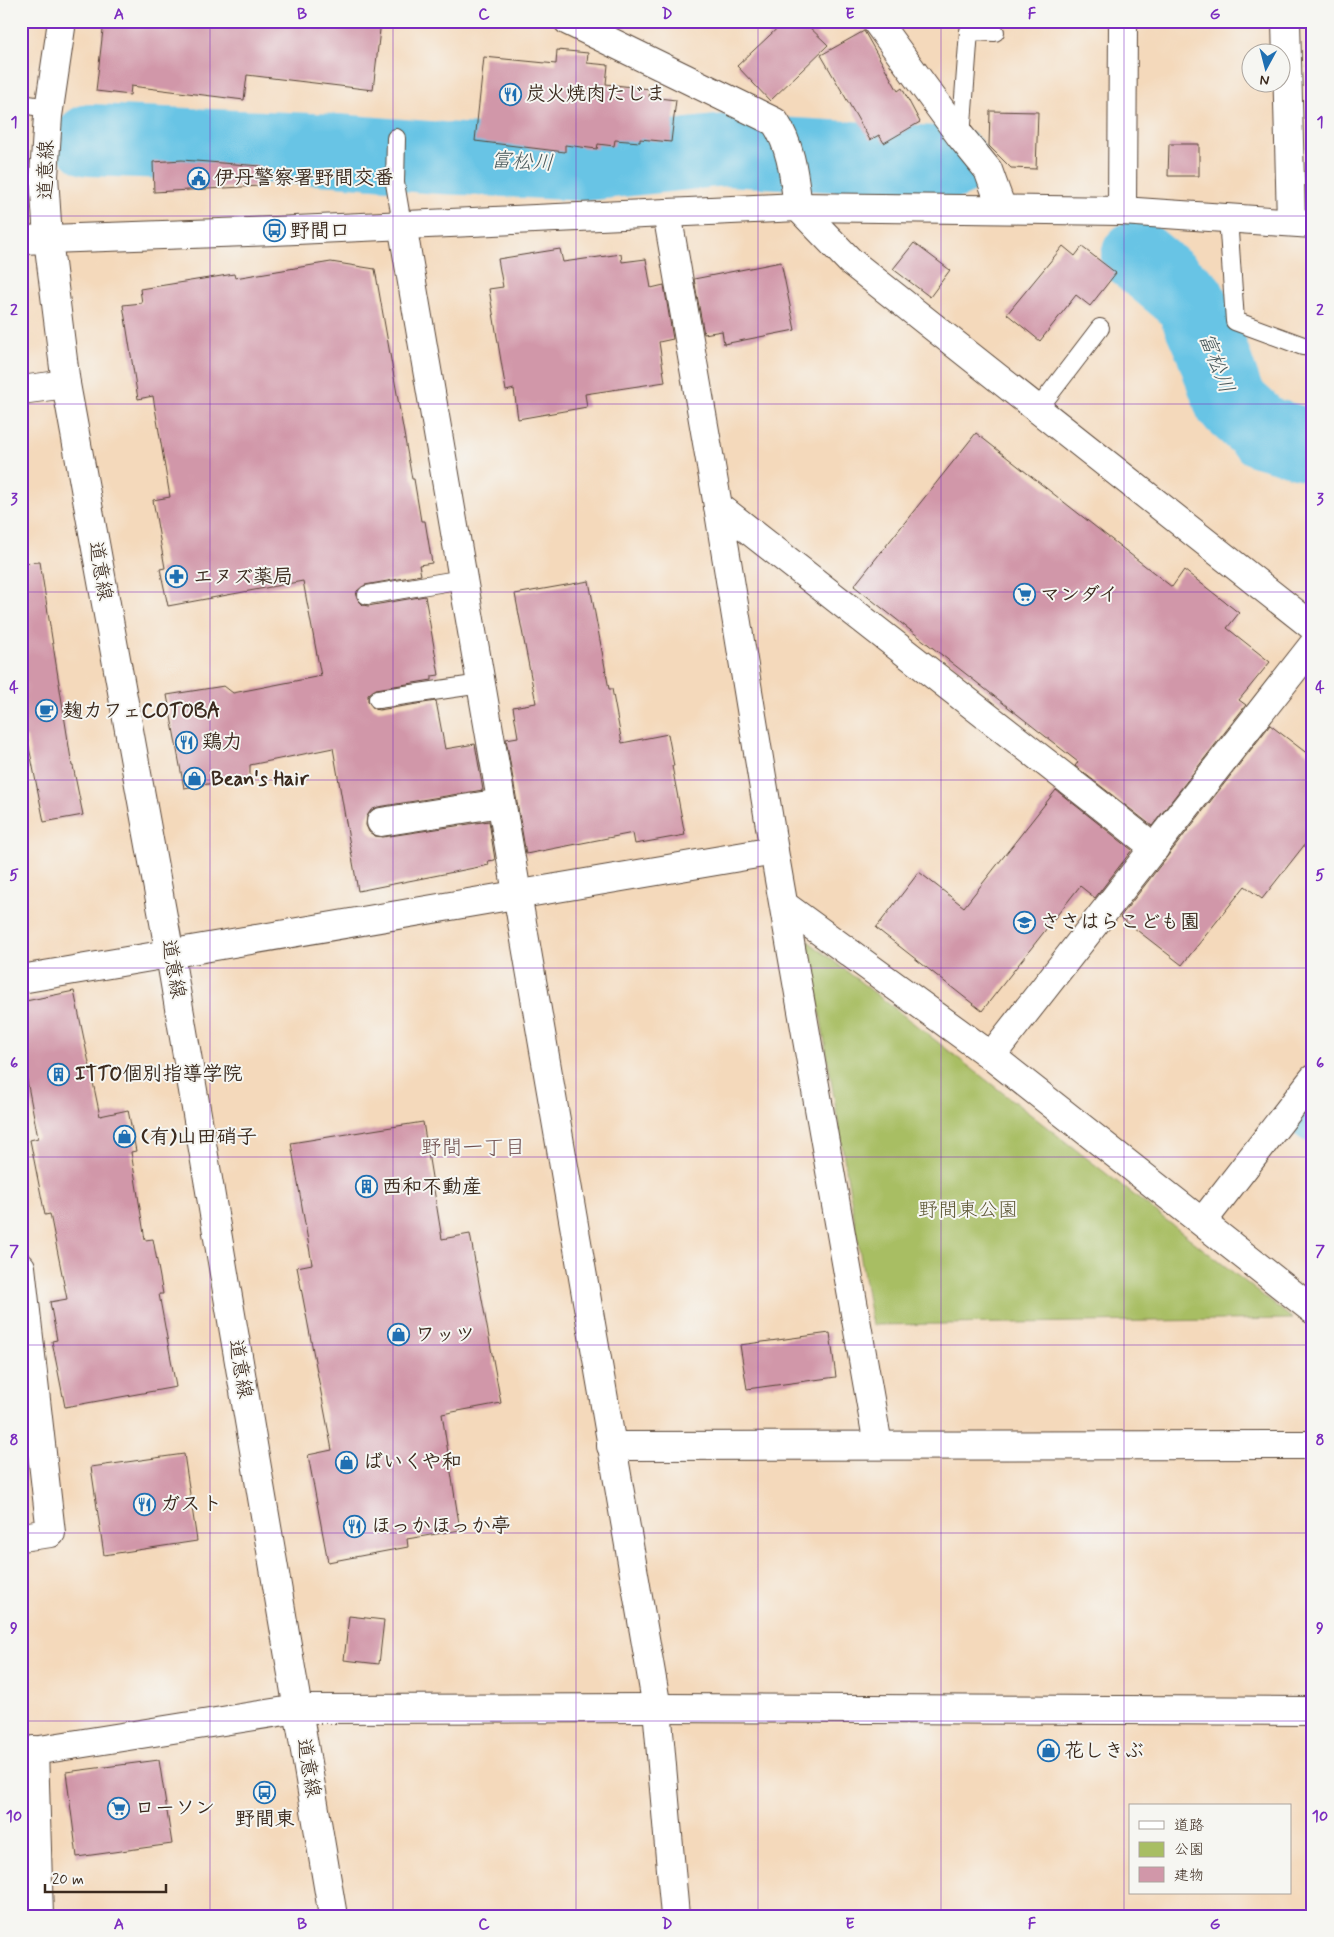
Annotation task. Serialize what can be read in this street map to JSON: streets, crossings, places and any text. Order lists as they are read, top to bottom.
{
  "streets": {
    "street": ["道意線"]
  },
  "districts": ["野間一丁目"],
  "water": ["富松川"],
  "parks": ["野間東公園"],
  "places": {
    "restaurant": [
      "炭火焼肉たじま",
      "鶏力",
      "ガスト",
      "ほっかほっか亭"
    ],
    "public building": ["伊丹警察署野間交番"],
    "bus stop": ["野間口", "野間東"],
    "pharmacy": ["エヌズ薬局"],
    "supermarket": ["マンダイ", "ローソン"],
    "cafe": ["麹カフェCOTOBA"],
    "shop": [
      "Bean's Hair",
      "(有)山田硝子",
      "ワッツ",
      "ばいくや和",
      "花しきぶ"
    ],
    "school or university": ["ささはらこども園"],
    "building": ["ITTO個別指導学院", "西和不動産"]
  },
  "legend": ["道路", "公園", "建物"],
  "scale_bar": "20 m",
  "north": "bottom",
  "grid": {
    "columns": [
      "A",
      "B",
      "C",
      "D",
      "E",
      "F",
      "G"
    ],
    "rows": [
      "1",
      "2",
      "3",
      "4",
      "5",
      "6",
      "7",
      "8",
      "9",
      "10"
    ]
  }
}
